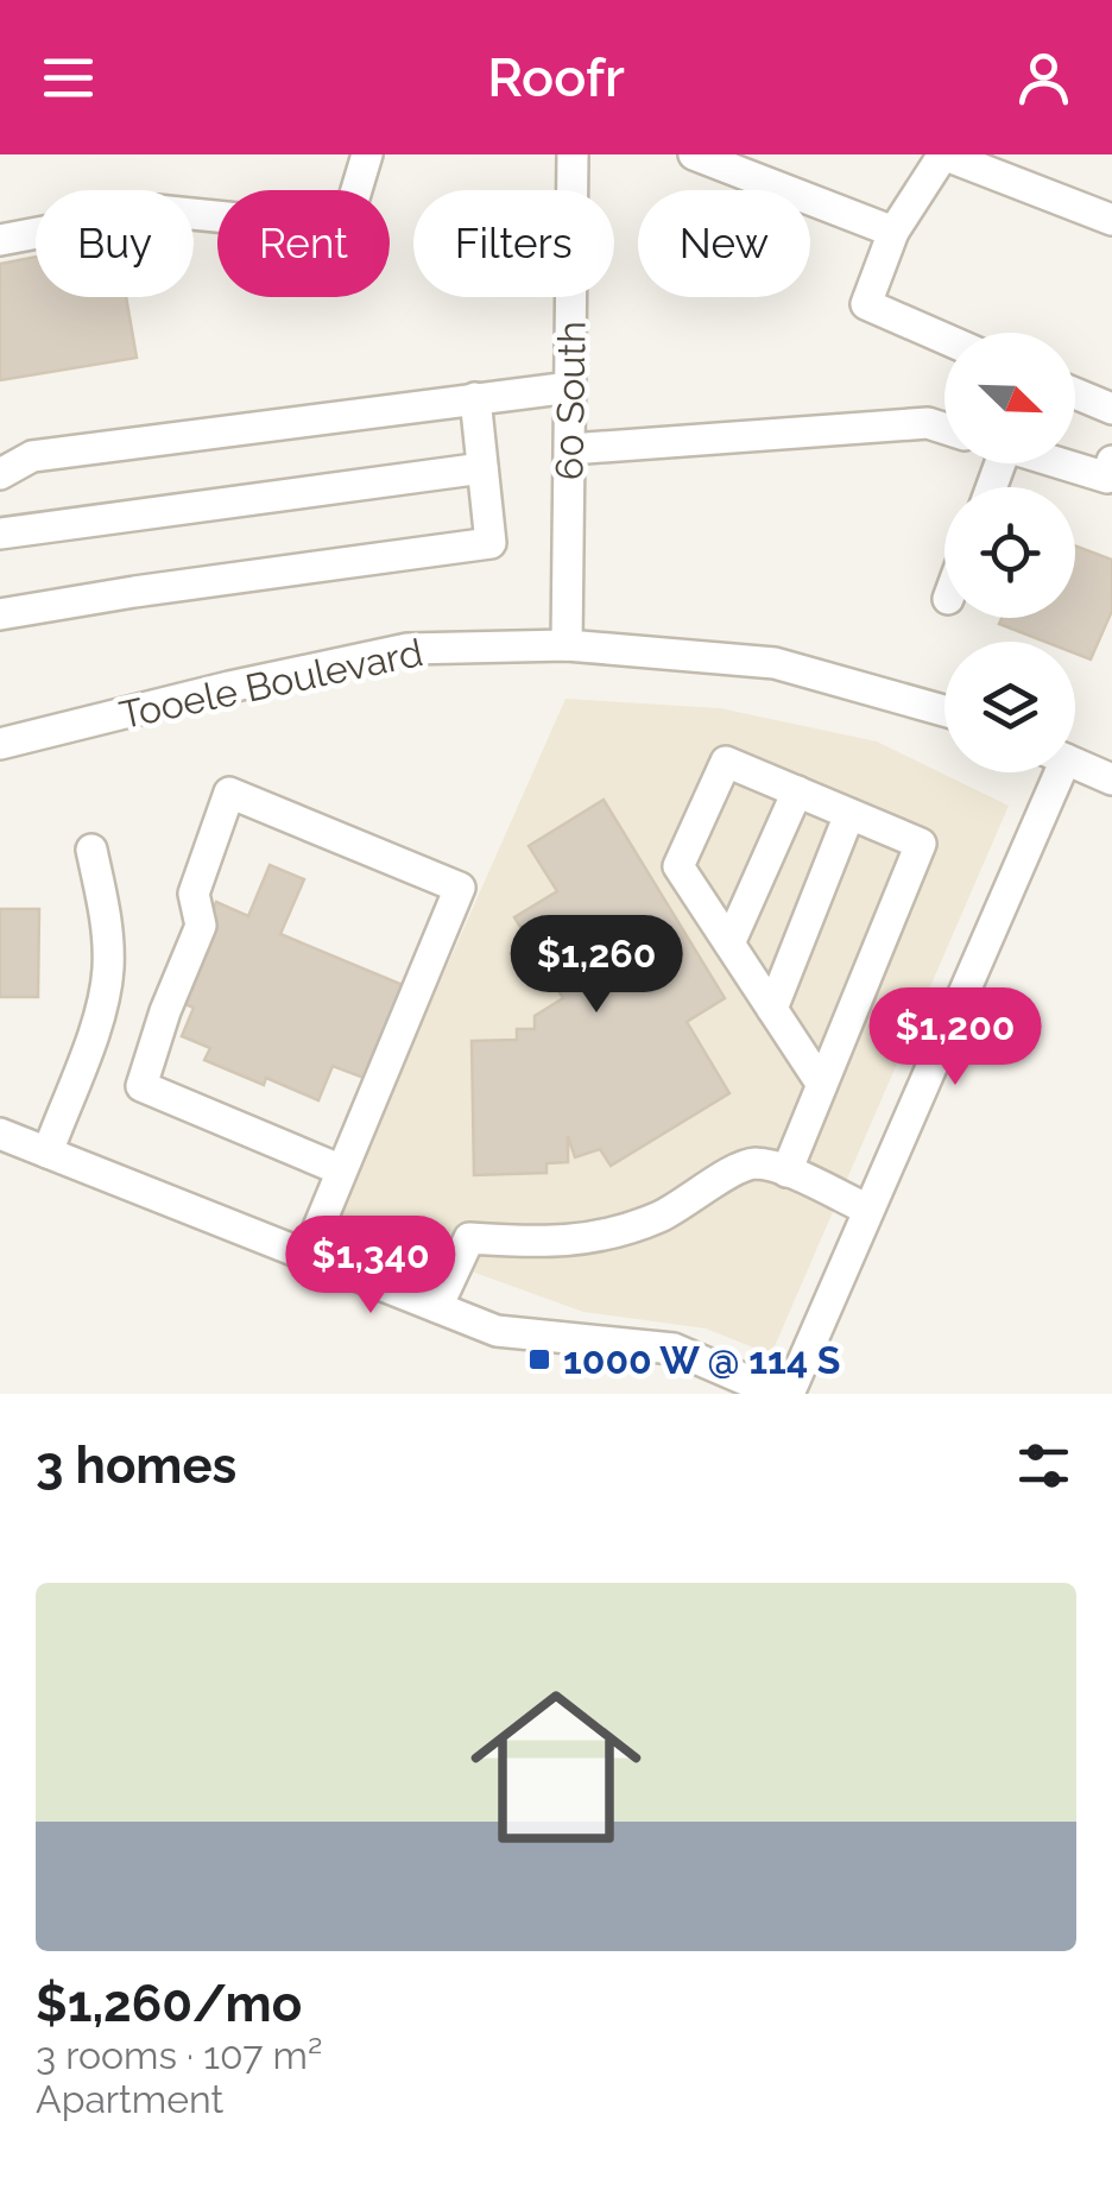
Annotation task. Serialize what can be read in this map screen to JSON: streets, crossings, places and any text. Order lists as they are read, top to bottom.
{
  "streets": {
    "street": ["60 South", "Tooele Boulevard"]
  },
  "crossings": [
    ["60 South", "Tooele Boulevard"]
  ],
  "places": {
    "transit": ["1000 W @ 114 S"]
  },
  "north": "bottom right",
  "page": {
    "header": "Roofr",
    "chip": [
      "Buy",
      "Rent",
      "Filters",
      "New"
    ],
    "price": ["$1,260", "$1,200", "$1,340"],
    "heading": "3 homes",
    "list": [
      {
        "name": "$1,260/mo",
        "note": "3 rooms · 107 m² · Apartment"
      }
    ]
  }
}
